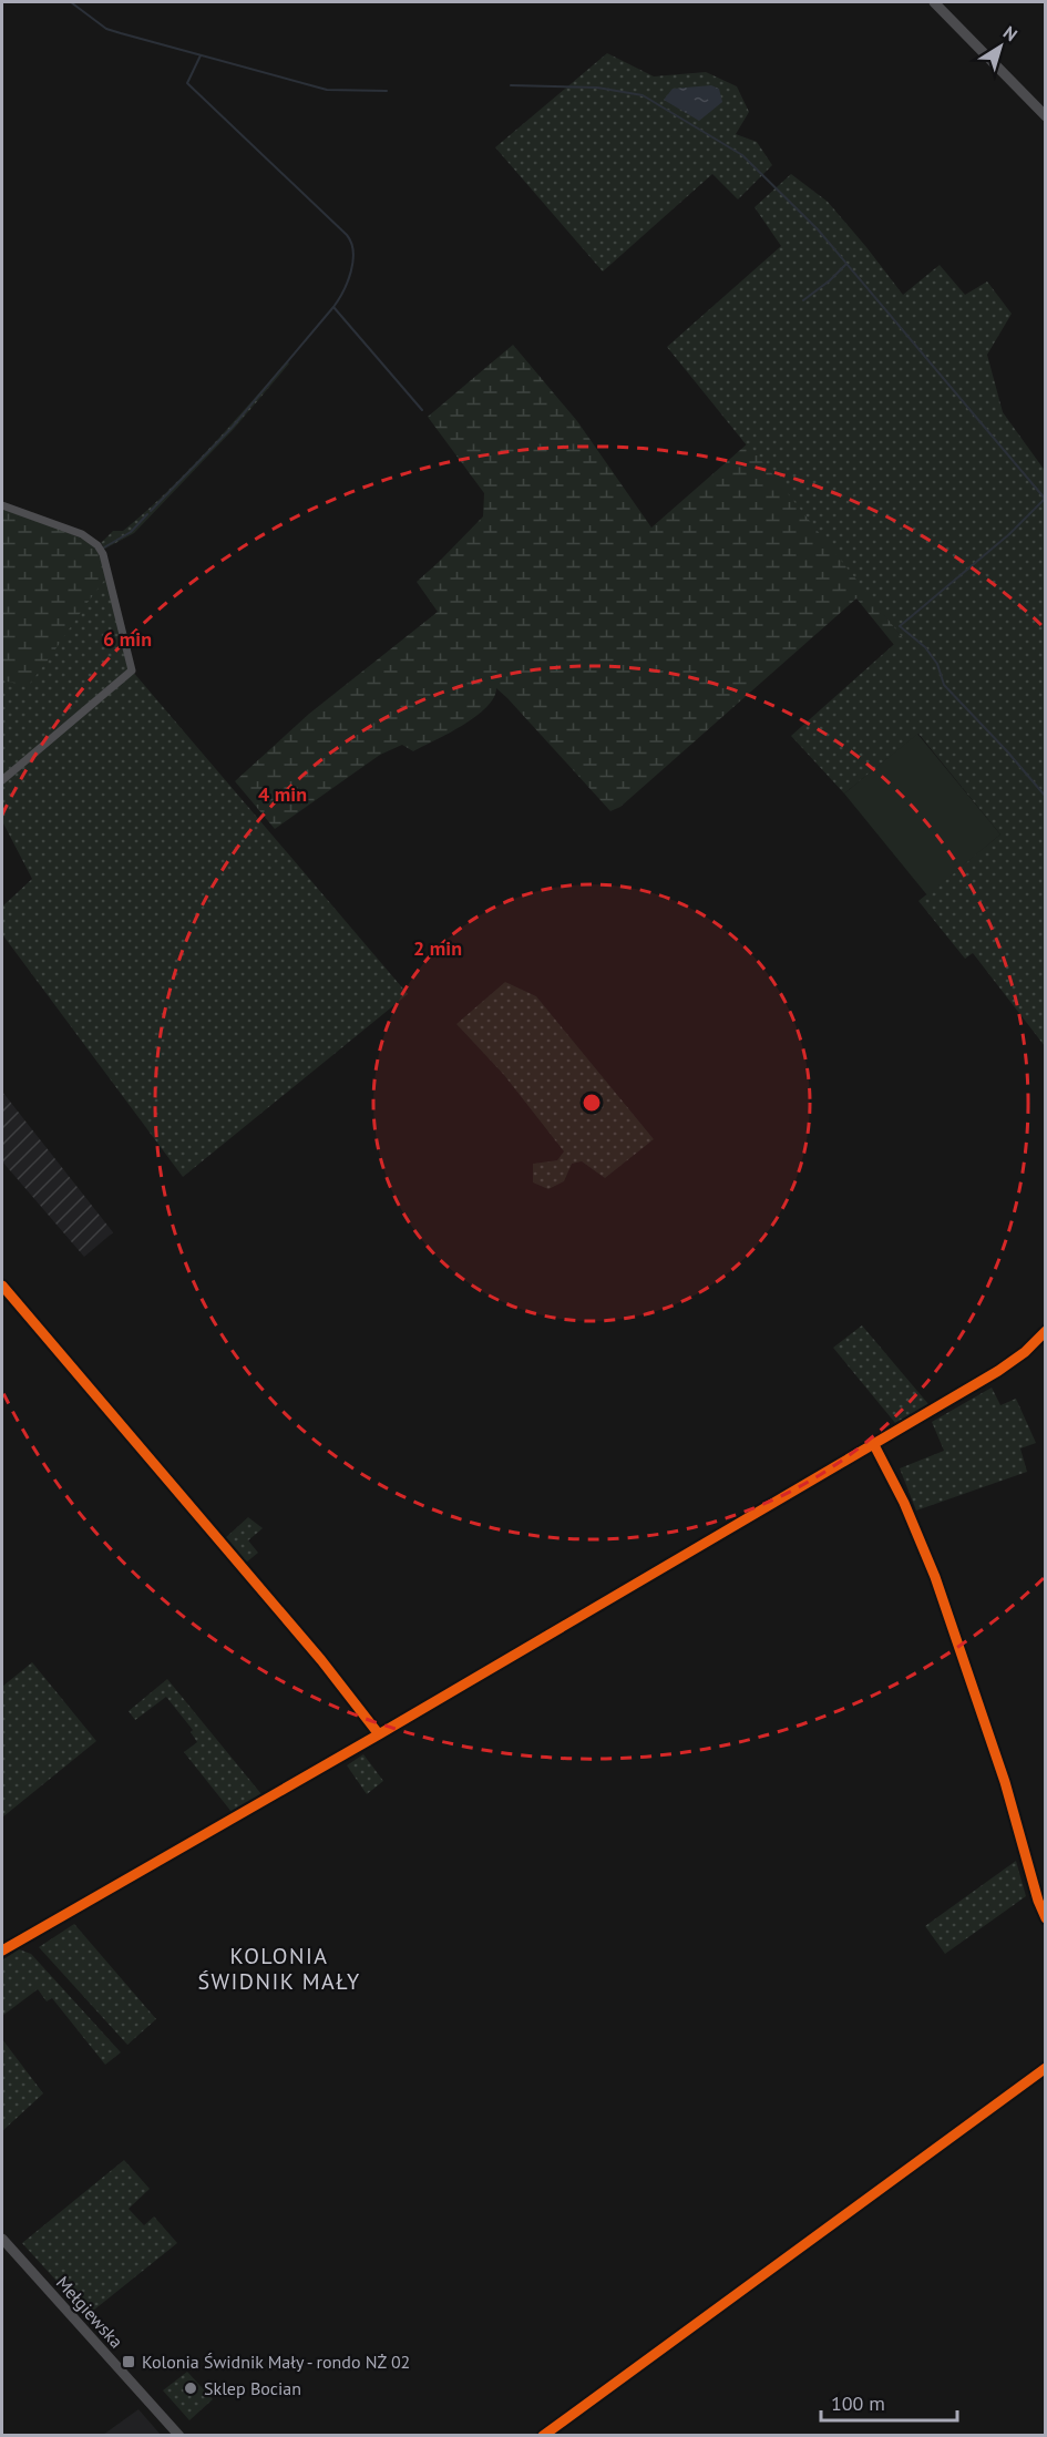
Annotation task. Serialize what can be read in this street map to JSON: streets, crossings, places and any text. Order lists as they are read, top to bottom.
{
  "streets": {
    "main road": ["Mełgiewska"]
  },
  "districts": ["KOLONIA ŚWIDNIK MAŁY"],
  "places": {
    "transit": ["Kolonia Świdnik Mały - rondo NŻ 02"],
    "other": ["Sklep Bocian"]
  },
  "scale_bar": "100 m",
  "north": "top right",
  "rings": ["6 min", "4 min", "2 min"]
}
